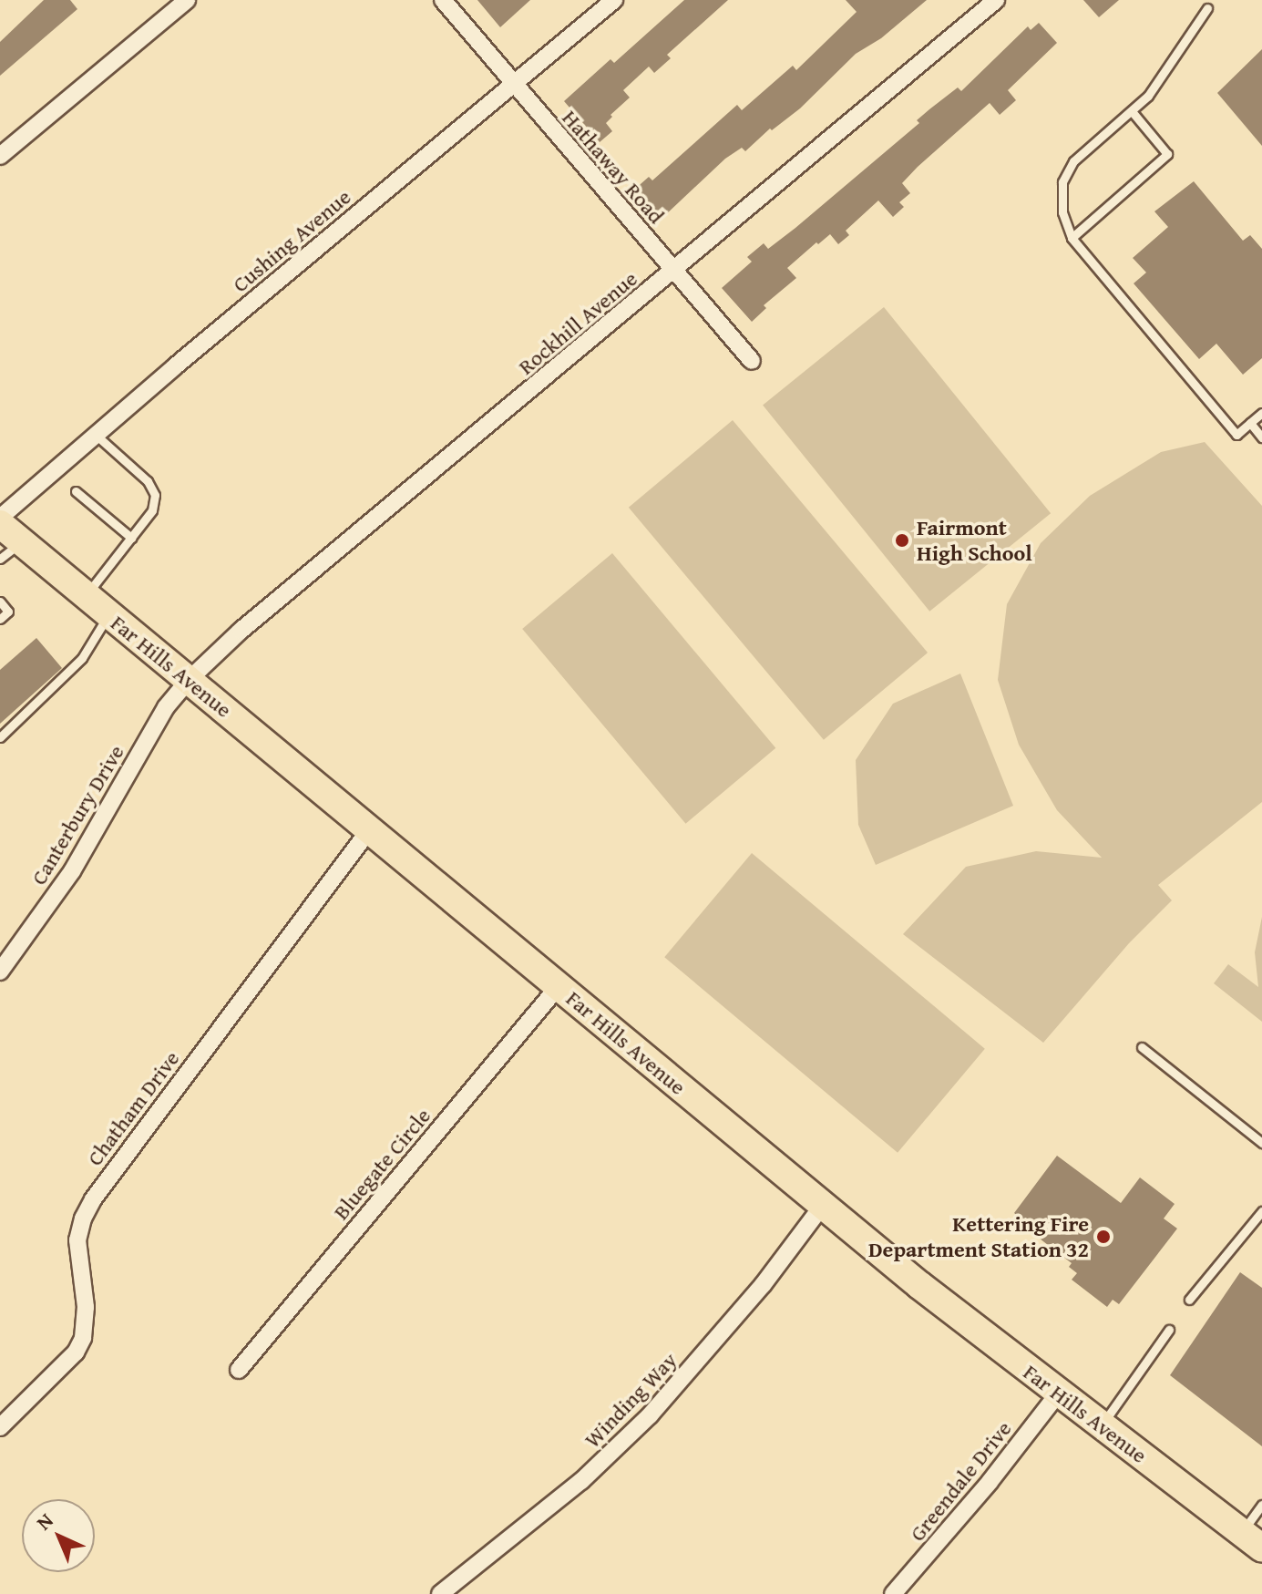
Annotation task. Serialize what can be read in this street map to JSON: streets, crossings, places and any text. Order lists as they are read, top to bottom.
{
  "streets": {
    "main road": ["Far Hills Avenue"],
    "street": [
      "Hathaway Road",
      "Cushing Avenue",
      "Rockhill Avenue",
      "Canterbury Drive",
      "Chatham Drive",
      "Bluegate Circle",
      "Winding Way",
      "Greendale Drive"
    ]
  },
  "crossings": [
    ["Hathaway Road", "Cushing Avenue"],
    ["Hathaway Road", "Rockhill Avenue"],
    ["Rockhill Avenue", "Far Hills Avenue"],
    ["Rockhill Avenue", "Canterbury Drive"],
    ["Far Hills Avenue", "Canterbury Drive"],
    ["Far Hills Avenue", "Chatham Drive"],
    ["Far Hills Avenue", "Bluegate Circle"],
    ["Far Hills Avenue", "Winding Way"],
    ["Far Hills Avenue", "Greendale Drive"]
  ],
  "places": ["Fairmont High School", "Kettering Fire Department Station 32"],
  "north": "top left"
}
